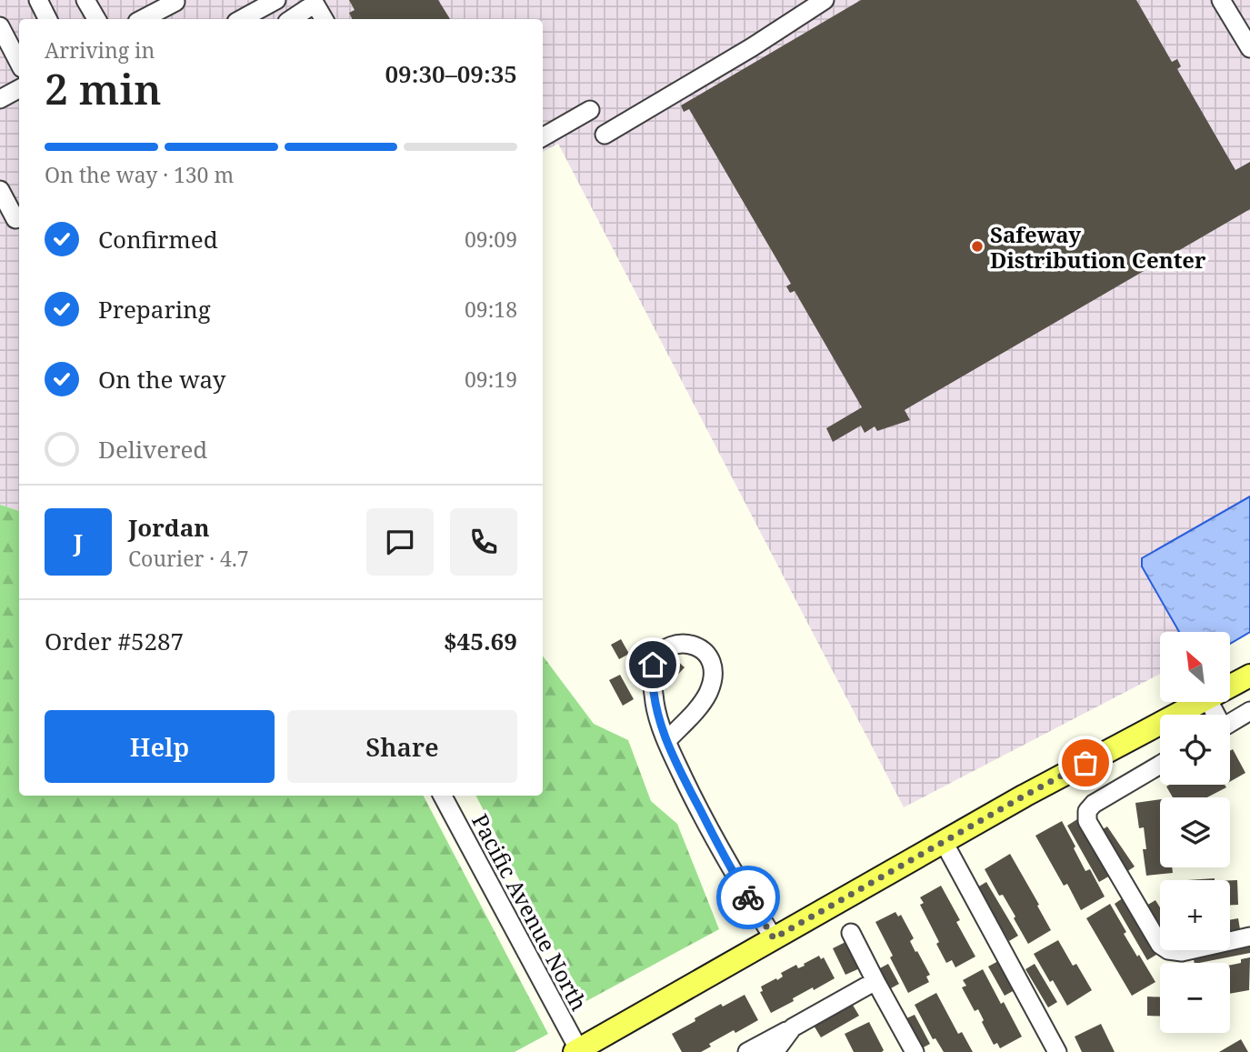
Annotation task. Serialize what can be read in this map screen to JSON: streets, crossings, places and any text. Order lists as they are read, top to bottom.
{
  "streets": {
    "street": ["Pacific Avenue North"]
  },
  "places": ["Safeway Distribution Center"],
  "north": "top left",
  "page": {
    "heading": ["2 min", "Arriving in", "09:30–09:35"],
    "panel": [
      "Jordan",
      "Courier · 4.7",
      "Order #5287",
      "$45.69"
    ],
    "bar": "On the way · 130 m",
    "list": [
      ["Confirmed", "09:09"],
      ["Preparing", "09:18"],
      ["On the way", "09:19"],
      "Delivered"
    ],
    "round": "J",
    "map_buttons": ["+", "−"],
    "buttons": ["Help", "Share"]
  }
}
